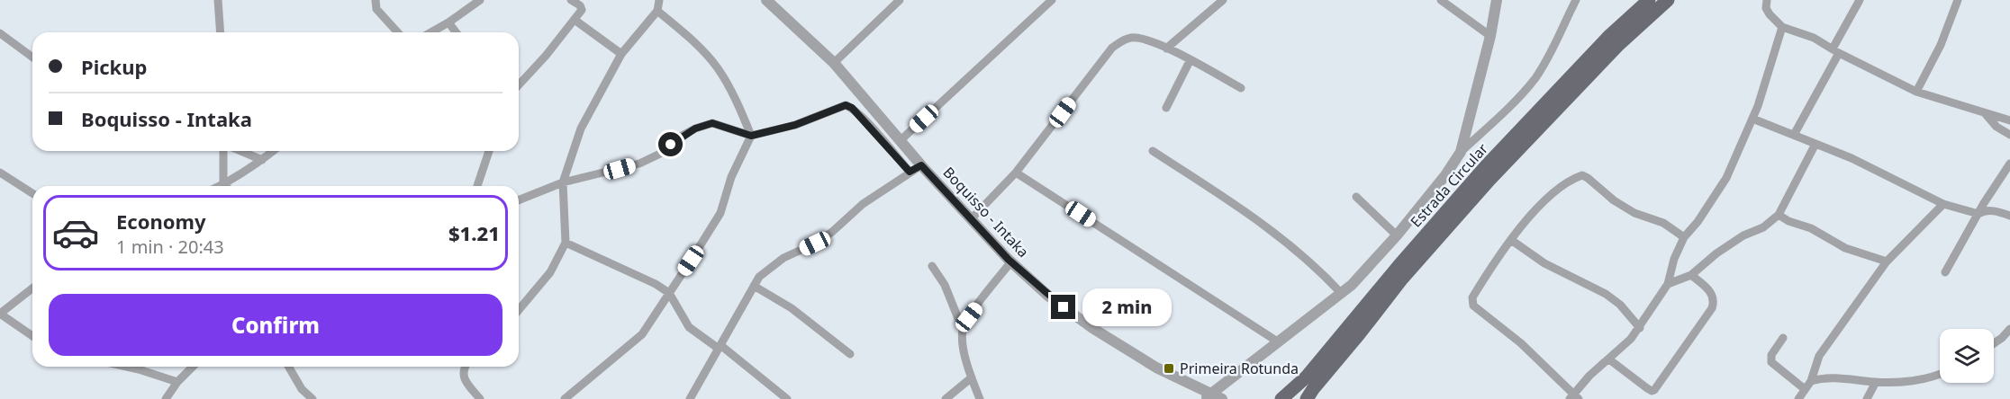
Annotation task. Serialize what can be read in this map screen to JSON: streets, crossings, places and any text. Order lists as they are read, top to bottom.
{
  "streets": {
    "main road": ["Estrada Circular"],
    "street": ["Boquisso - Intaka"]
  },
  "places": {
    "transit": ["Primeira Rotunda"]
  },
  "page": {
    "banner": ["Pickup", "Boquisso - Intaka"],
    "list": [
      {
        "name": "Economy",
        "note": "1 min · 20:43",
        "value": "$1.21"
      }
    ],
    "buttons": "Confirm",
    "bubble": "2 min"
  }
}
